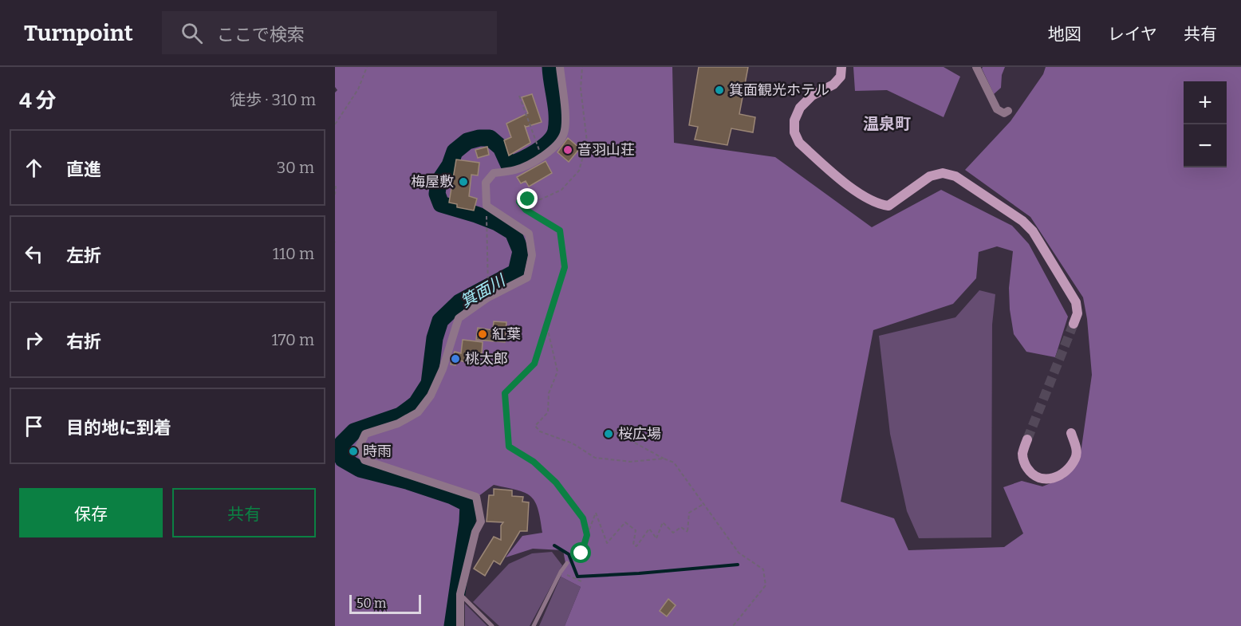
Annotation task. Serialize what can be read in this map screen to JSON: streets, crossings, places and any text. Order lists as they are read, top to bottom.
{
  "districts": ["温泉町"],
  "water": ["箕面川"],
  "places": [
    "箕面観光ホテル",
    "音羽山荘",
    "梅屋敷",
    "紅葉",
    "桃太郎",
    "桜広場",
    "時雨"
  ],
  "scale_bar": "50 m",
  "page": {
    "header": "Turnpoint",
    "search": "ここで検索",
    "nav": ["地図", "レイヤ", "共有"],
    "heading": ["4 分", "徒歩 · 310 m"],
    "map_buttons": ["+", "−"],
    "list": [
      ["直進", "30 m"],
      ["左折", "110 m"],
      ["右折", "170 m"],
      "目的地に到着"
    ],
    "buttons": ["保存", "共有"],
    "scale": "50 m"
  }
}
